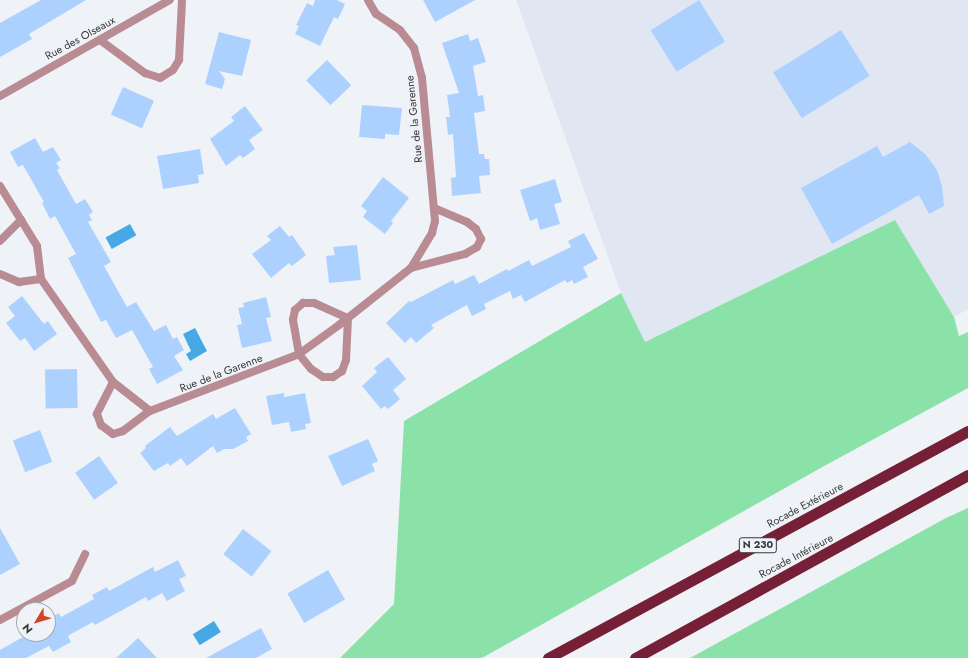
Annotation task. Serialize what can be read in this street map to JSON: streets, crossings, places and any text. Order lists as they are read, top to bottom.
{
  "streets": {
    "highway": ["Rocade Extérieure", "N 230", "Rocade Intérieure"],
    "street": ["Rue des OIseaux", "Rue de la Garenne"]
  },
  "north": "bottom left"
}
